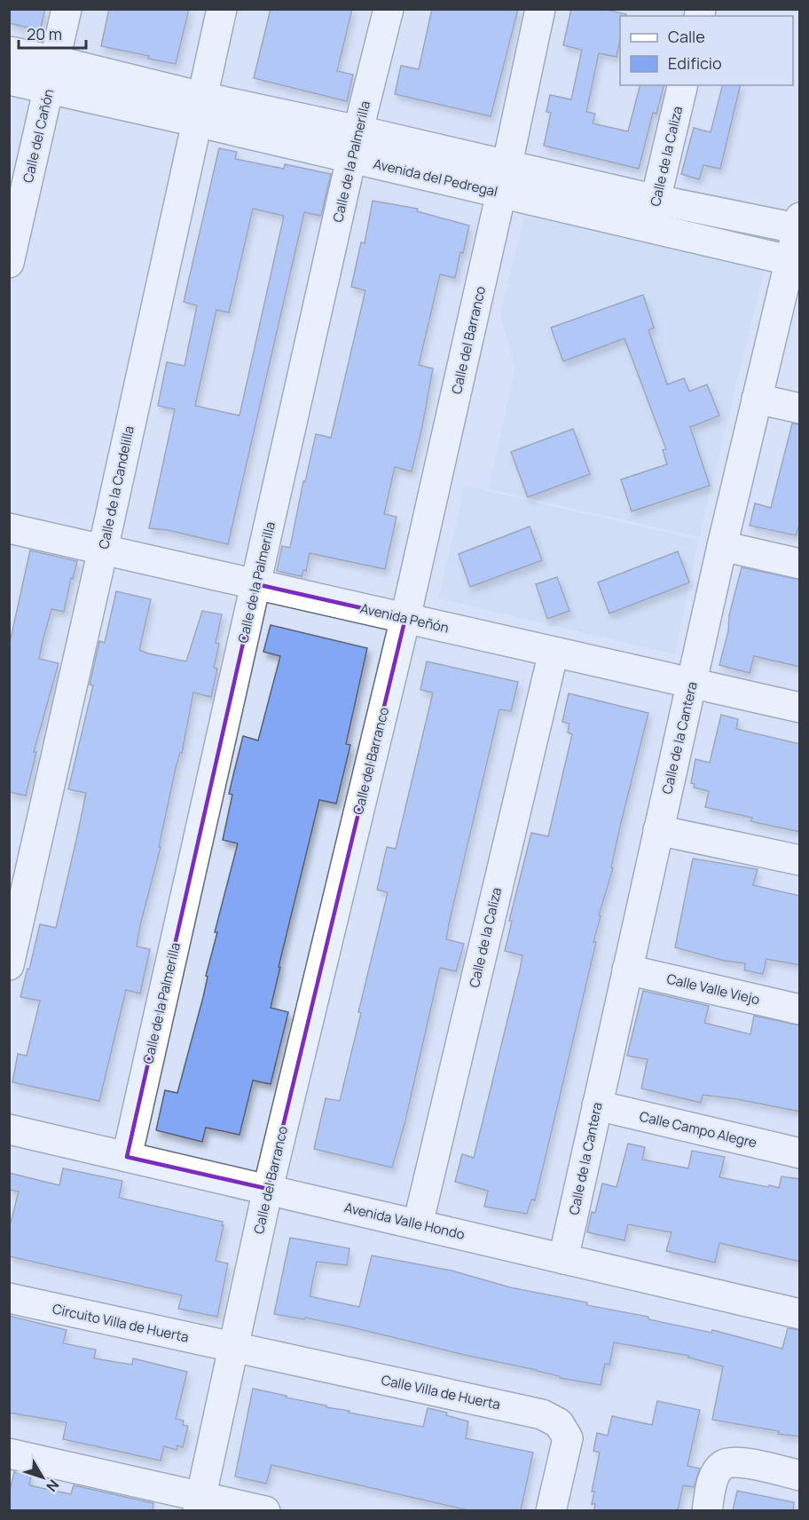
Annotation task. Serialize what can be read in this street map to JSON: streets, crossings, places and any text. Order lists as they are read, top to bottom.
{
  "streets": {
    "street": [
      "Calle del Cañón",
      "Calle de la Caliza",
      "Calle de la Palmerilla",
      "Avenida del Pedregal",
      "Calle del Barranco",
      "Calle de la Candelilla",
      "Avenida Peñón",
      "Calle de la Cantera",
      "Calle Valle Viejo",
      "Calle Campo Alegre",
      "Avenida Valle Hondo",
      "Circuito Villa de Huerta",
      "Calle Villa de Huerta"
    ]
  },
  "crossings": [
    ["Calle del Cañón", "Avenida del Pedregal"],
    ["Calle de la Caliza", "Avenida del Pedregal"],
    ["Calle de la Caliza", "Avenida Peñón"],
    ["Calle de la Caliza", "Avenida Valle Hondo"],
    ["Calle de la Palmerilla", "Avenida del Pedregal"],
    ["Calle de la Palmerilla", "Avenida Peñón"],
    ["Calle de la Palmerilla", "Avenida Valle Hondo"],
    ["Avenida del Pedregal", "Calle del Barranco"],
    ["Avenida del Pedregal", "Calle de la Candelilla"],
    ["Avenida del Pedregal", "Calle de la Cantera"],
    ["Calle del Barranco", "Avenida Peñón"],
    ["Calle del Barranco", "Avenida Valle Hondo"],
    ["Calle del Barranco", "Circuito Villa de Huerta"],
    ["Calle del Barranco", "Calle Villa de Huerta"],
    ["Calle de la Candelilla", "Avenida Peñón"],
    ["Avenida Peñón", "Calle de la Cantera"],
    ["Calle de la Cantera", "Calle Valle Viejo"],
    ["Calle de la Cantera", "Calle Campo Alegre"],
    ["Calle de la Cantera", "Avenida Valle Hondo"],
    ["Circuito Villa de Huerta", "Calle Villa de Huerta"]
  ],
  "legend": ["Calle", "Edificio"],
  "scale_bar": "20 m",
  "north": "bottom right"
}
